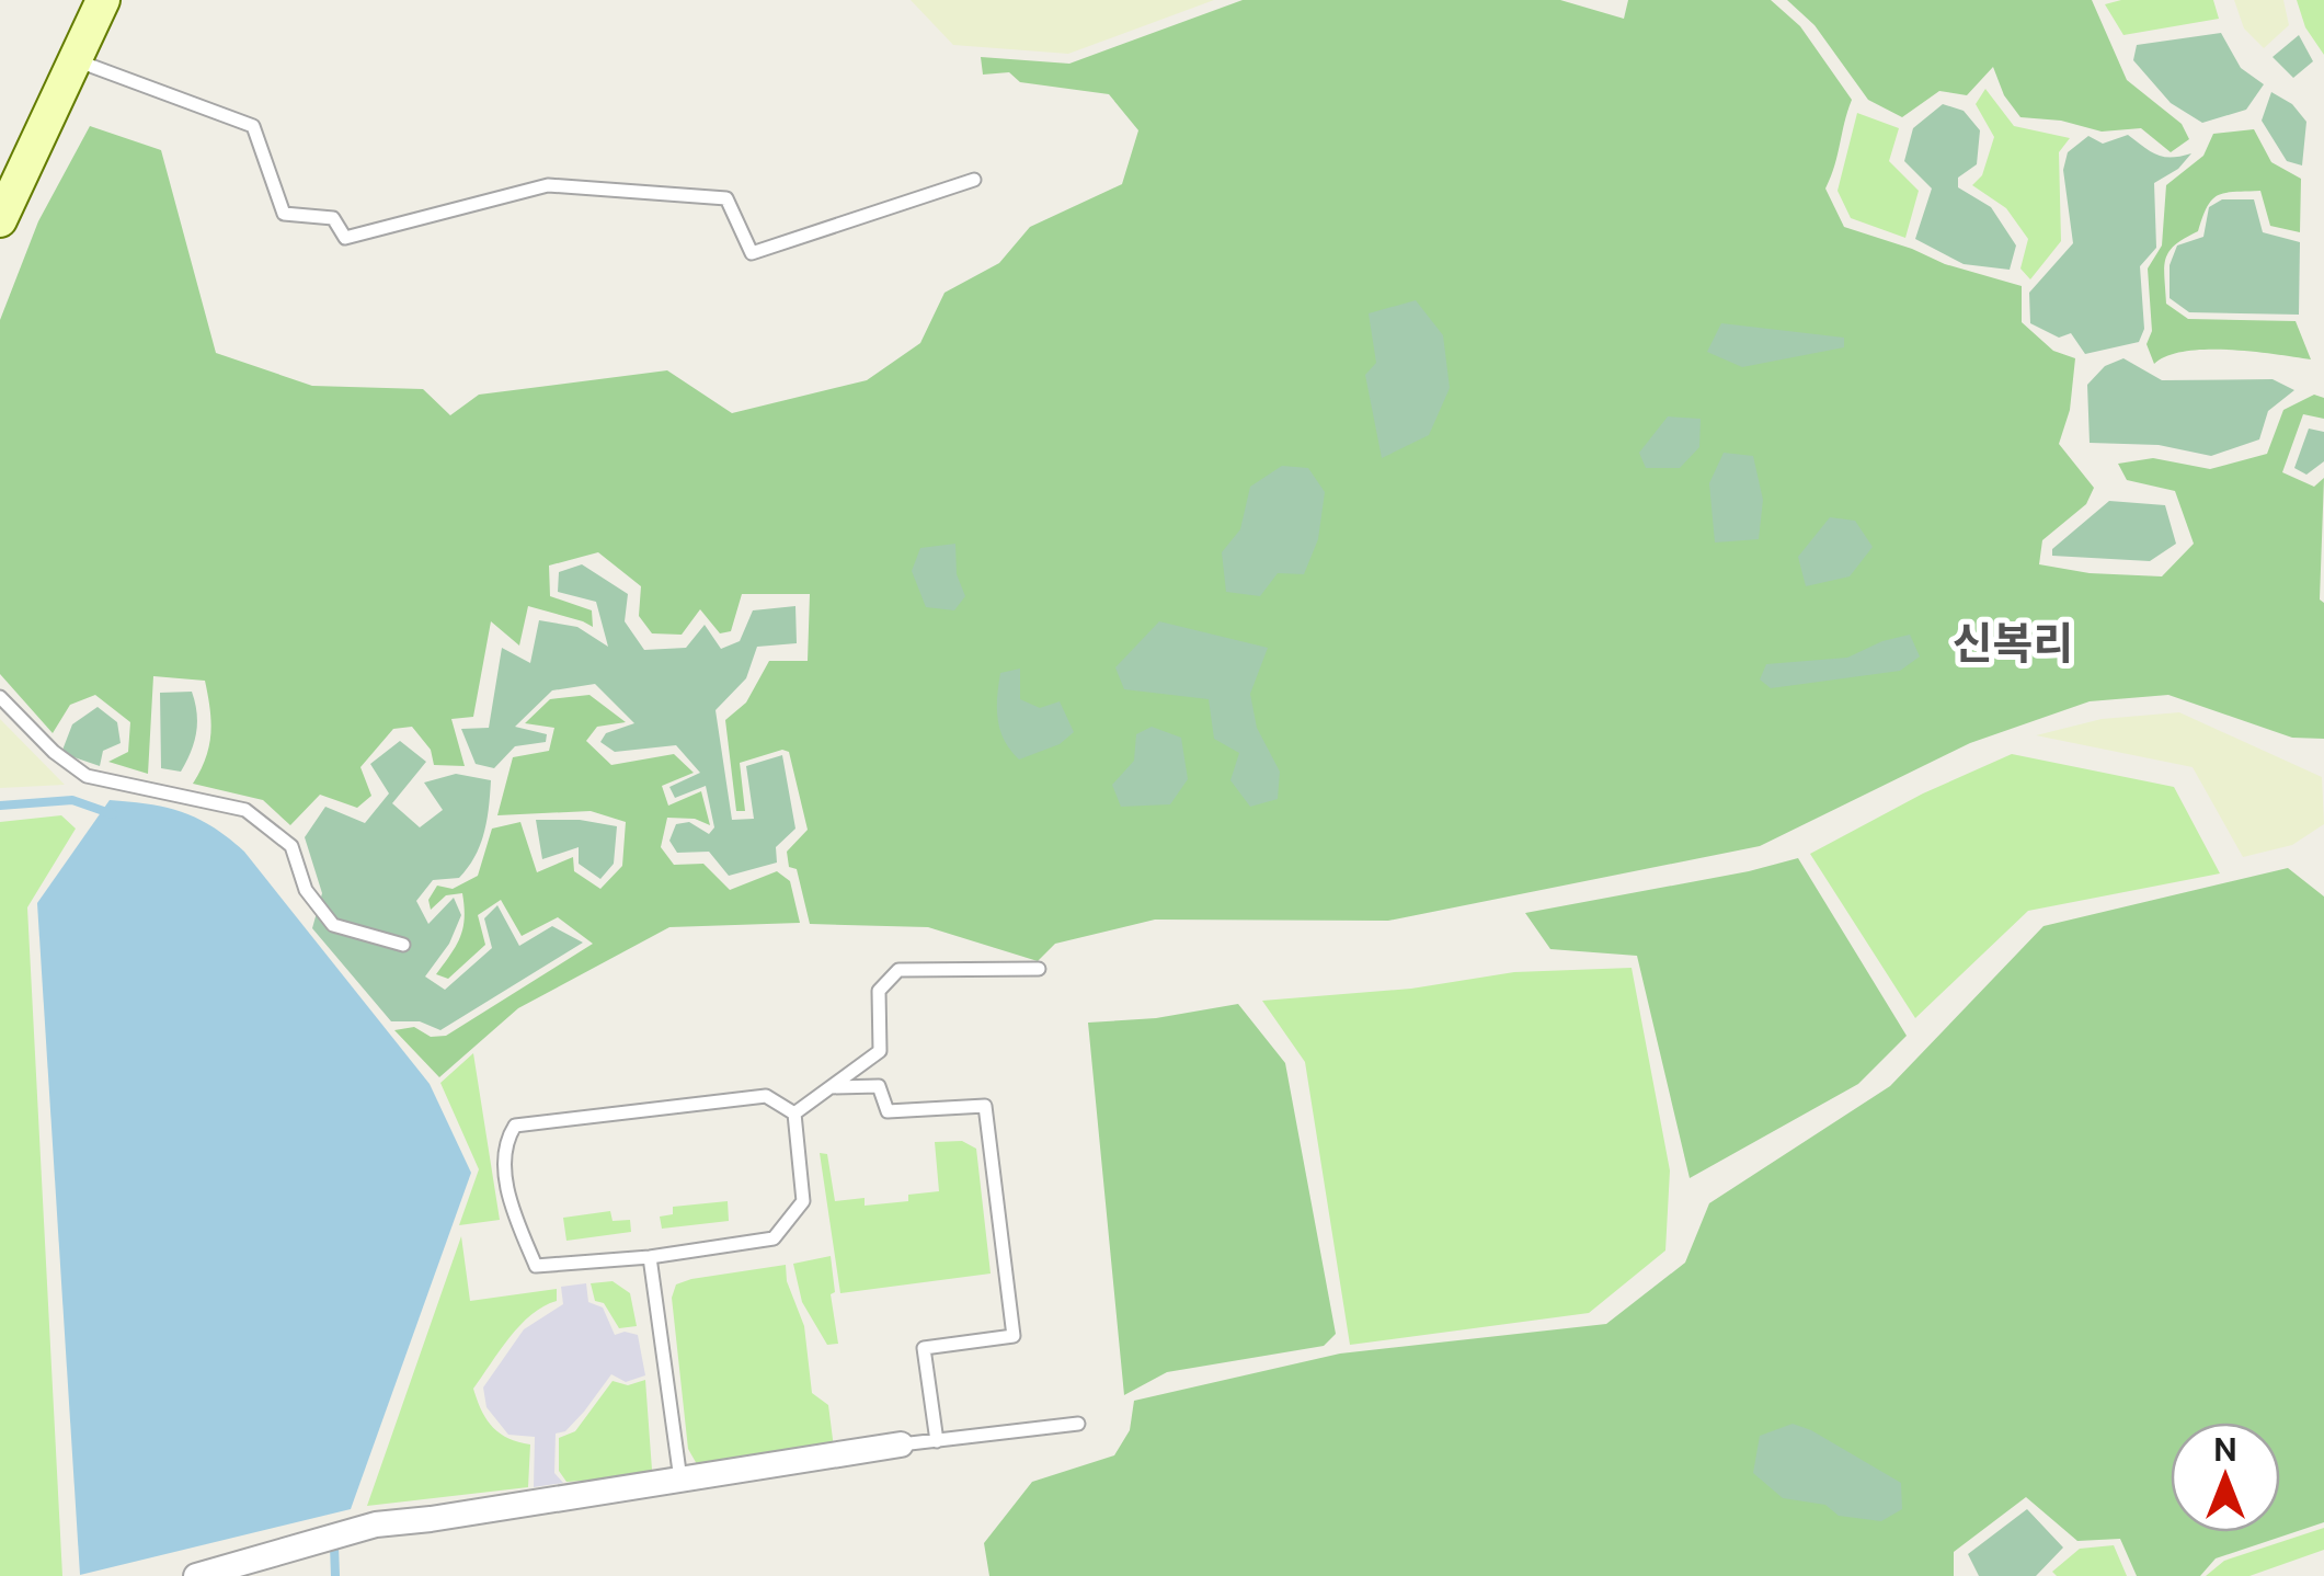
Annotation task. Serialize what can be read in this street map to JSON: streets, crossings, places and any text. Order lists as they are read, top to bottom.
{
  "districts": ["신복리"],
  "north": "top"
}
